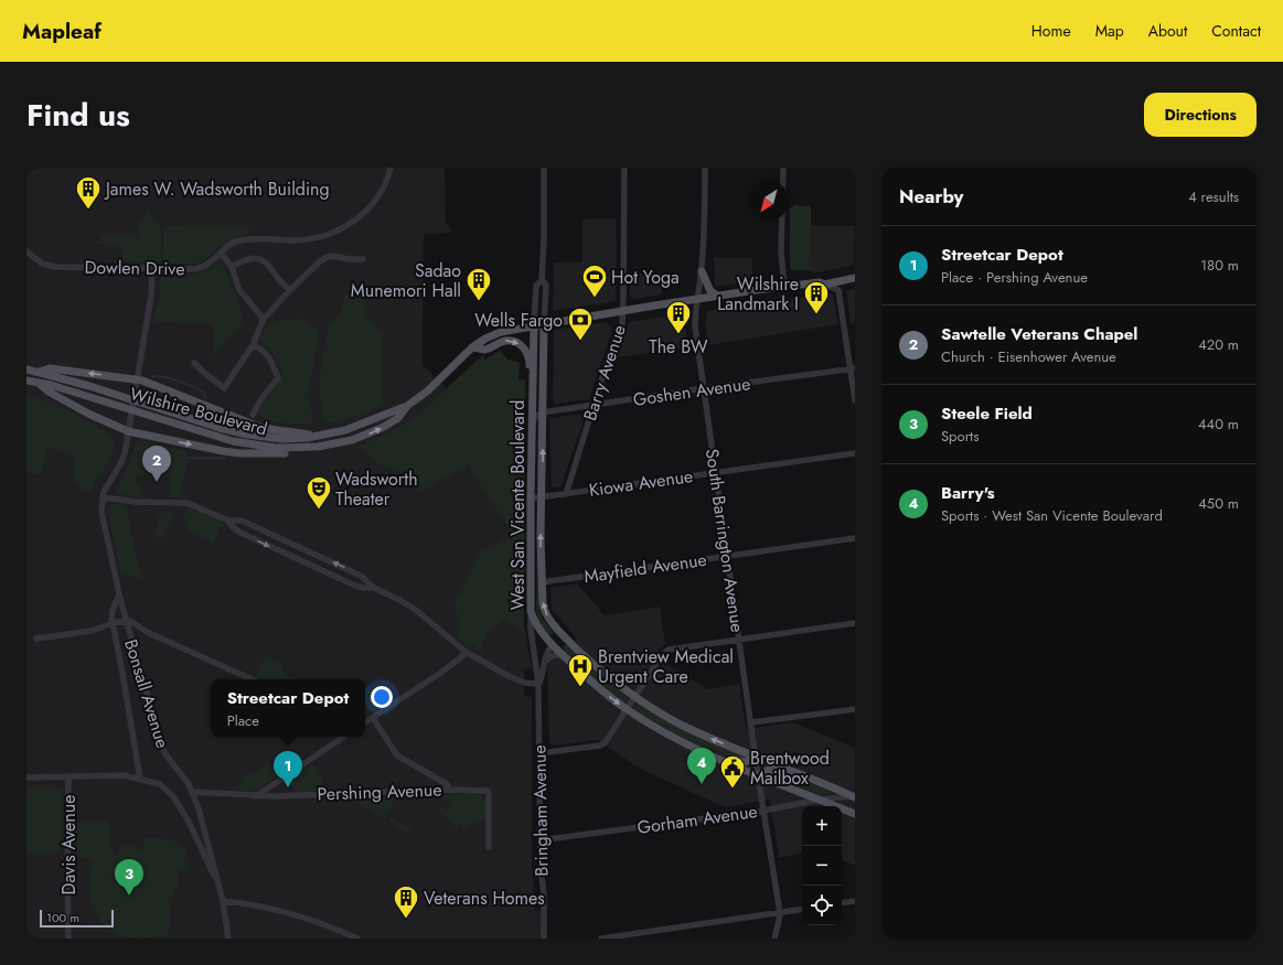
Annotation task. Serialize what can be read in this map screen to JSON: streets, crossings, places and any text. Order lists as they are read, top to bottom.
{
  "streets": {
    "main road": ["Wilshire Boulevard", "West San Vicente Boulevard"],
    "street": [
      "Dowlen Drive",
      "Barry Avenue",
      "Goshen Avenue",
      "Kiowa Avenue",
      "South Barrington Avenue",
      "Mayfield Avenue",
      "Bonsall Avenue",
      "Pershing Avenue",
      "Bringham Avenue",
      "Gorham Avenue",
      "Davis Avenue"
    ]
  },
  "crossings": [
    ["Dowlen Drive", "Bonsall Avenue"],
    ["Barry Avenue", "Goshen Avenue"],
    ["Barry Avenue", "Wilshire Boulevard"],
    ["Barry Avenue", "Kiowa Avenue"],
    ["Goshen Avenue", "West San Vicente Boulevard"],
    ["Goshen Avenue", "South Barrington Avenue"],
    ["Wilshire Boulevard", "West San Vicente Boulevard"],
    ["Wilshire Boulevard", "South Barrington Avenue"],
    ["Kiowa Avenue", "West San Vicente Boulevard"],
    ["Kiowa Avenue", "South Barrington Avenue"],
    ["West San Vicente Boulevard", "South Barrington Avenue"],
    ["West San Vicente Boulevard", "Mayfield Avenue"],
    ["West San Vicente Boulevard", "Bringham Avenue"],
    ["West San Vicente Boulevard", "Gorham Avenue"],
    ["South Barrington Avenue", "Mayfield Avenue"],
    ["South Barrington Avenue", "Gorham Avenue"],
    ["Bonsall Avenue", "Pershing Avenue"],
    ["Bringham Avenue", "Gorham Avenue"]
  ],
  "places": {
    "building": [
      "James W. Wadsworth Building",
      "Sadao Munemori Hall",
      "Wilshire Landmark I",
      "The BW",
      "Veterans Homes"
    ],
    "sports": ["Hot Yoga"],
    "bank": ["Wells Fargo"],
    "theatre": ["Wadsworth Theater"],
    "hospital": ["Brentview Medical Urgent Care"],
    "public building": ["Brentwood Mailbox"]
  },
  "scale_bar": "100 m",
  "north": "bottom left",
  "page": {
    "header": "Mapleaf",
    "nav": [
      "Home",
      "Map",
      "About",
      "Contact"
    ],
    "title": "Find us",
    "buttons": "Directions",
    "heading": ["Nearby", "4 results"],
    "list": [
      {
        "mark": "1",
        "name": "Streetcar Depot",
        "note": "Place · Pershing Avenue",
        "value": "180 m"
      },
      {
        "mark": "2",
        "name": "Sawtelle Veterans Chapel",
        "note": "Church · Eisenhower Avenue",
        "value": "420 m"
      },
      {
        "mark": "3",
        "name": "Steele Field",
        "note": "Sports",
        "value": "440 m"
      },
      {
        "mark": "4",
        "name": "Barry's",
        "note": "Sports · West San Vicente Boulevard",
        "value": "450 m"
      }
    ],
    "pins": [
      "2",
      "4",
      "1",
      "3"
    ],
    "popup": ["Streetcar Depot", "Place"],
    "map_buttons": ["+", "−"],
    "scale": "100 m"
  }
}
